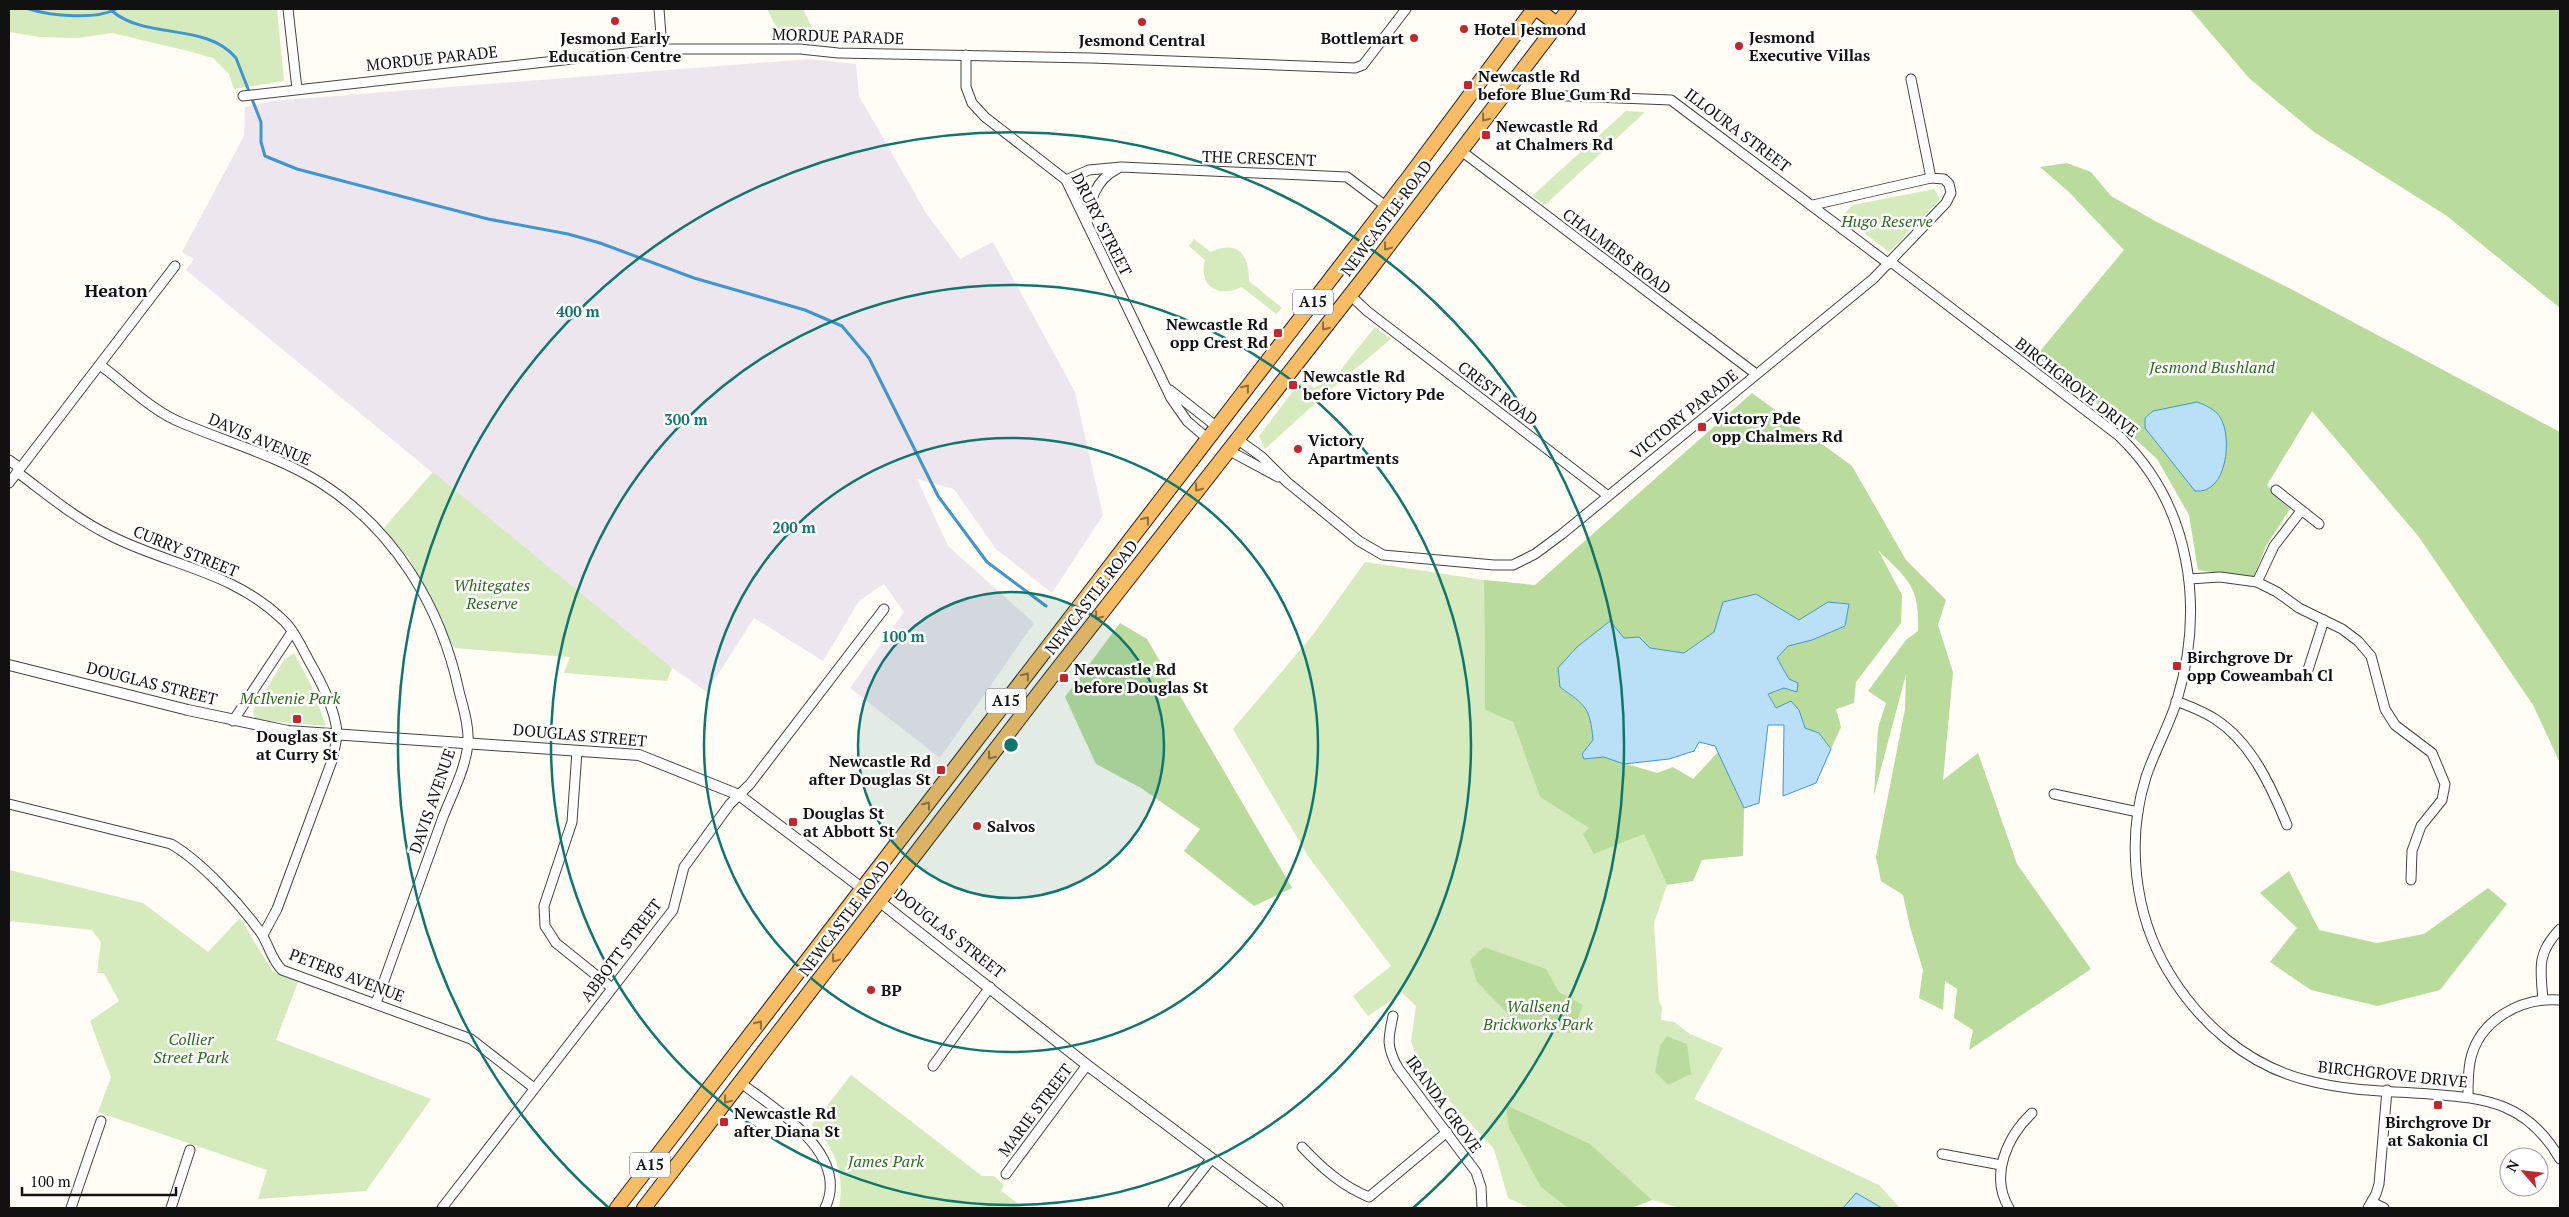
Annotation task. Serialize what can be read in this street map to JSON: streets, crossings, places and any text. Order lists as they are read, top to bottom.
{
  "streets": {
    "highway": ["NEWCASTLE ROAD", "A15", "DOUGLAS STREET"],
    "street": [
      "MORDUE PARADE",
      "ILLOURA STREET",
      "THE CRESCENT",
      "DRURY STREET",
      "CHALMERS ROAD",
      "BIRCHGROVE DRIVE",
      "CREST ROAD",
      "VICTORY PARADE",
      "DAVIS AVENUE",
      "CURRY STREET",
      "ABBOTT STREET",
      "PETERS AVENUE",
      "IRANDA GROVE",
      "MARIE STREET"
    ]
  },
  "crossings": [
    ["MORDUE PARADE", "DRURY STREET"],
    ["ILLOURA STREET", "BIRCHGROVE DRIVE"],
    ["ILLOURA STREET", "VICTORY PARADE"],
    ["THE CRESCENT", "NEWCASTLE ROAD"],
    ["THE CRESCENT", "DRURY STREET"],
    ["NEWCASTLE ROAD", "DRURY STREET"],
    ["NEWCASTLE ROAD", "CHALMERS ROAD"],
    ["NEWCASTLE ROAD", "CREST ROAD"],
    ["NEWCASTLE ROAD", "VICTORY PARADE"],
    ["NEWCASTLE ROAD", "DOUGLAS STREET"],
    ["CHALMERS ROAD", "VICTORY PARADE"],
    ["BIRCHGROVE DRIVE", "VICTORY PARADE"],
    ["CREST ROAD", "VICTORY PARADE"],
    ["DAVIS AVENUE", "DOUGLAS STREET"],
    ["DAVIS AVENUE", "PETERS AVENUE"],
    ["CURRY STREET", "DOUGLAS STREET"],
    ["CURRY STREET", "PETERS AVENUE"],
    ["DOUGLAS STREET", "ABBOTT STREET"],
    ["DOUGLAS STREET", "MARIE STREET"],
    ["ABBOTT STREET", "PETERS AVENUE"]
  ],
  "districts": ["Heaton"],
  "parks": [
    "Hugo Reserve",
    "Jesmond Bushland",
    "Whitegates Reserve",
    "McIlvenie Park",
    "Wallsend Brickworks Park",
    "Collier Street Park",
    "James Park"
  ],
  "places": {
    "other": [
      "Jesmond Early Education Centre",
      "Jesmond Central",
      "Hotel Jesmond",
      "Bottlemart",
      "Jesmond Executive Villas",
      "Victory Apartments",
      "Salvos",
      "BP"
    ],
    "transit": [
      "Newcastle Rd before Blue Gum Rd",
      "Newcastle Rd at Chalmers Rd",
      "Newcastle Rd opp Crest Rd",
      "Newcastle Rd before Victory Pde",
      "Victory Pde opp Chalmers Rd",
      "Birchgrove Dr opp Coweambah Cl",
      "Newcastle Rd before Douglas St",
      "Douglas St at Curry St",
      "Newcastle Rd after Douglas St",
      "Douglas St at Abbott St",
      "Birchgrove Dr at Sakonia Cl",
      "Newcastle Rd after Diana St"
    ]
  },
  "scale_bar": "100 m",
  "north": "top left",
  "rings": [
    "400 m",
    "300 m",
    "200 m",
    "100 m"
  ]
}
